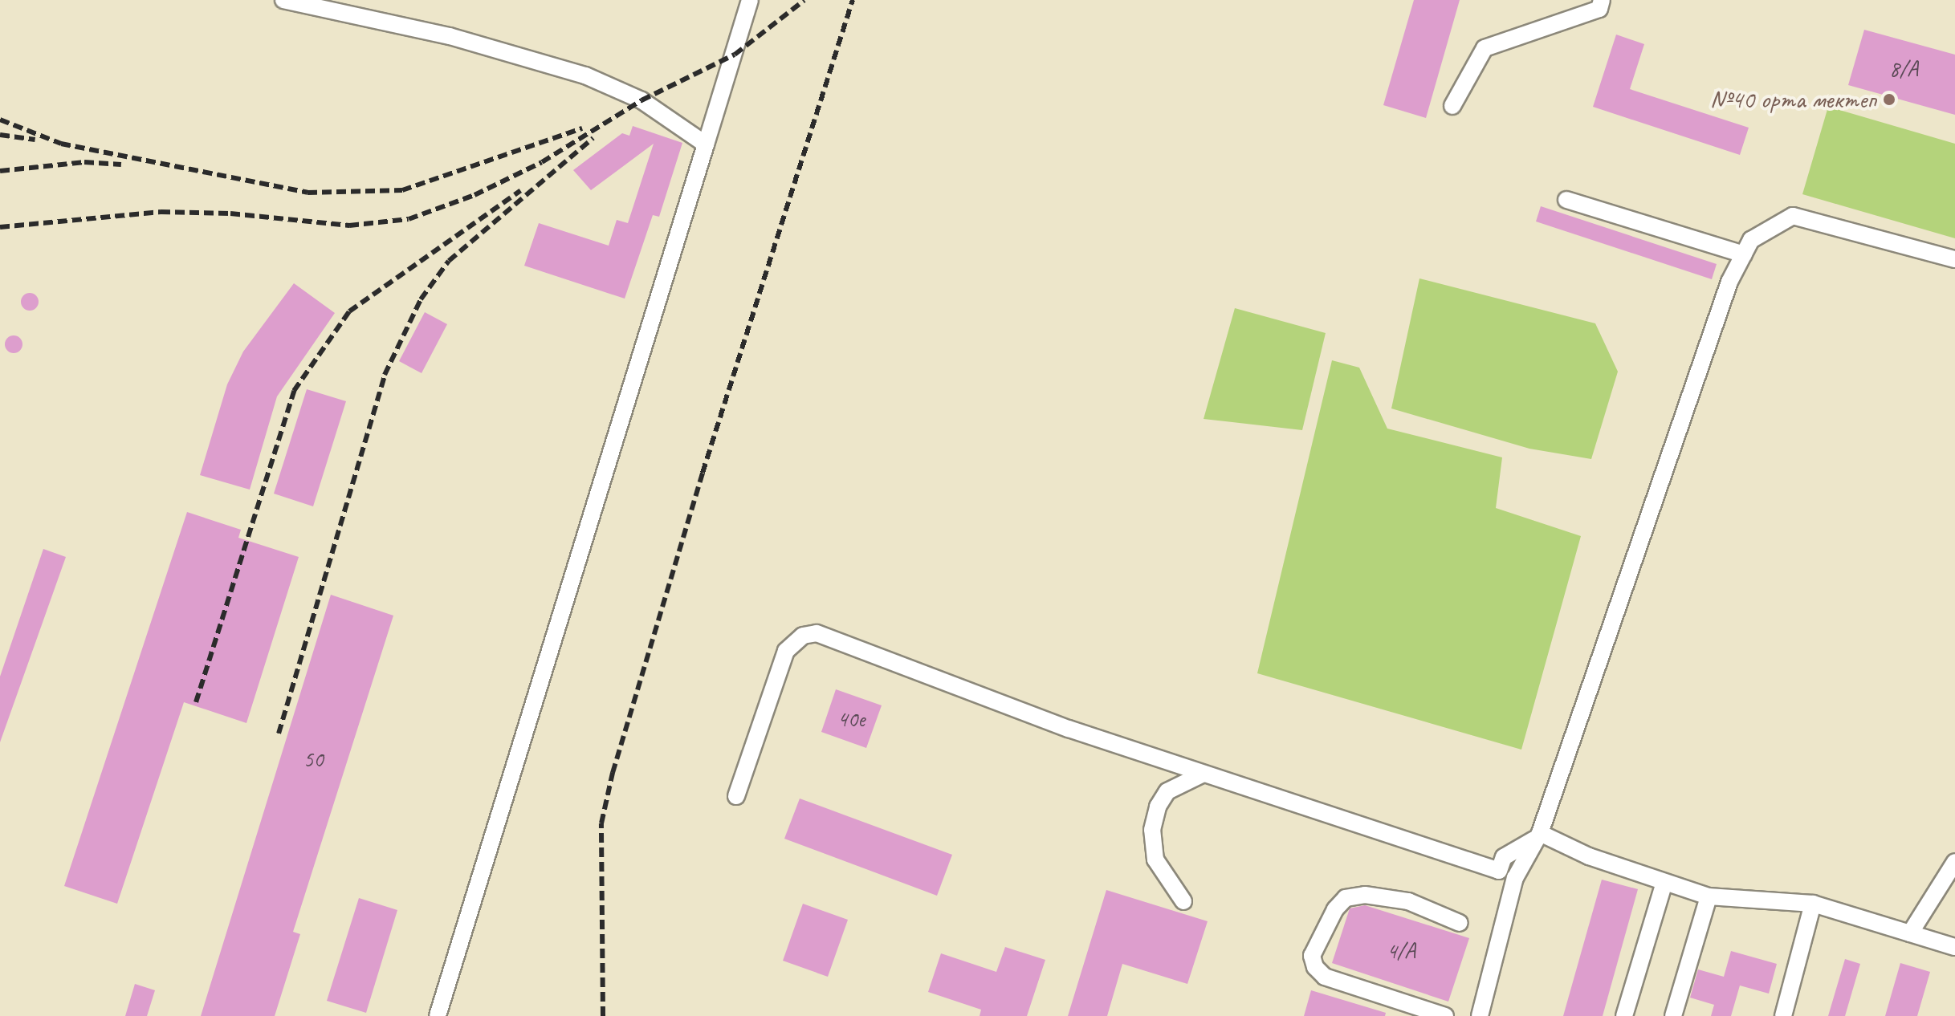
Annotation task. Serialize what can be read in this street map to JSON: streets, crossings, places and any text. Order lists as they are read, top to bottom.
{
  "places": ["№40 орта мектеп"],
  "house_numbers": [
    "8/А",
    "40е",
    "50",
    "4/А"
  ]
}
